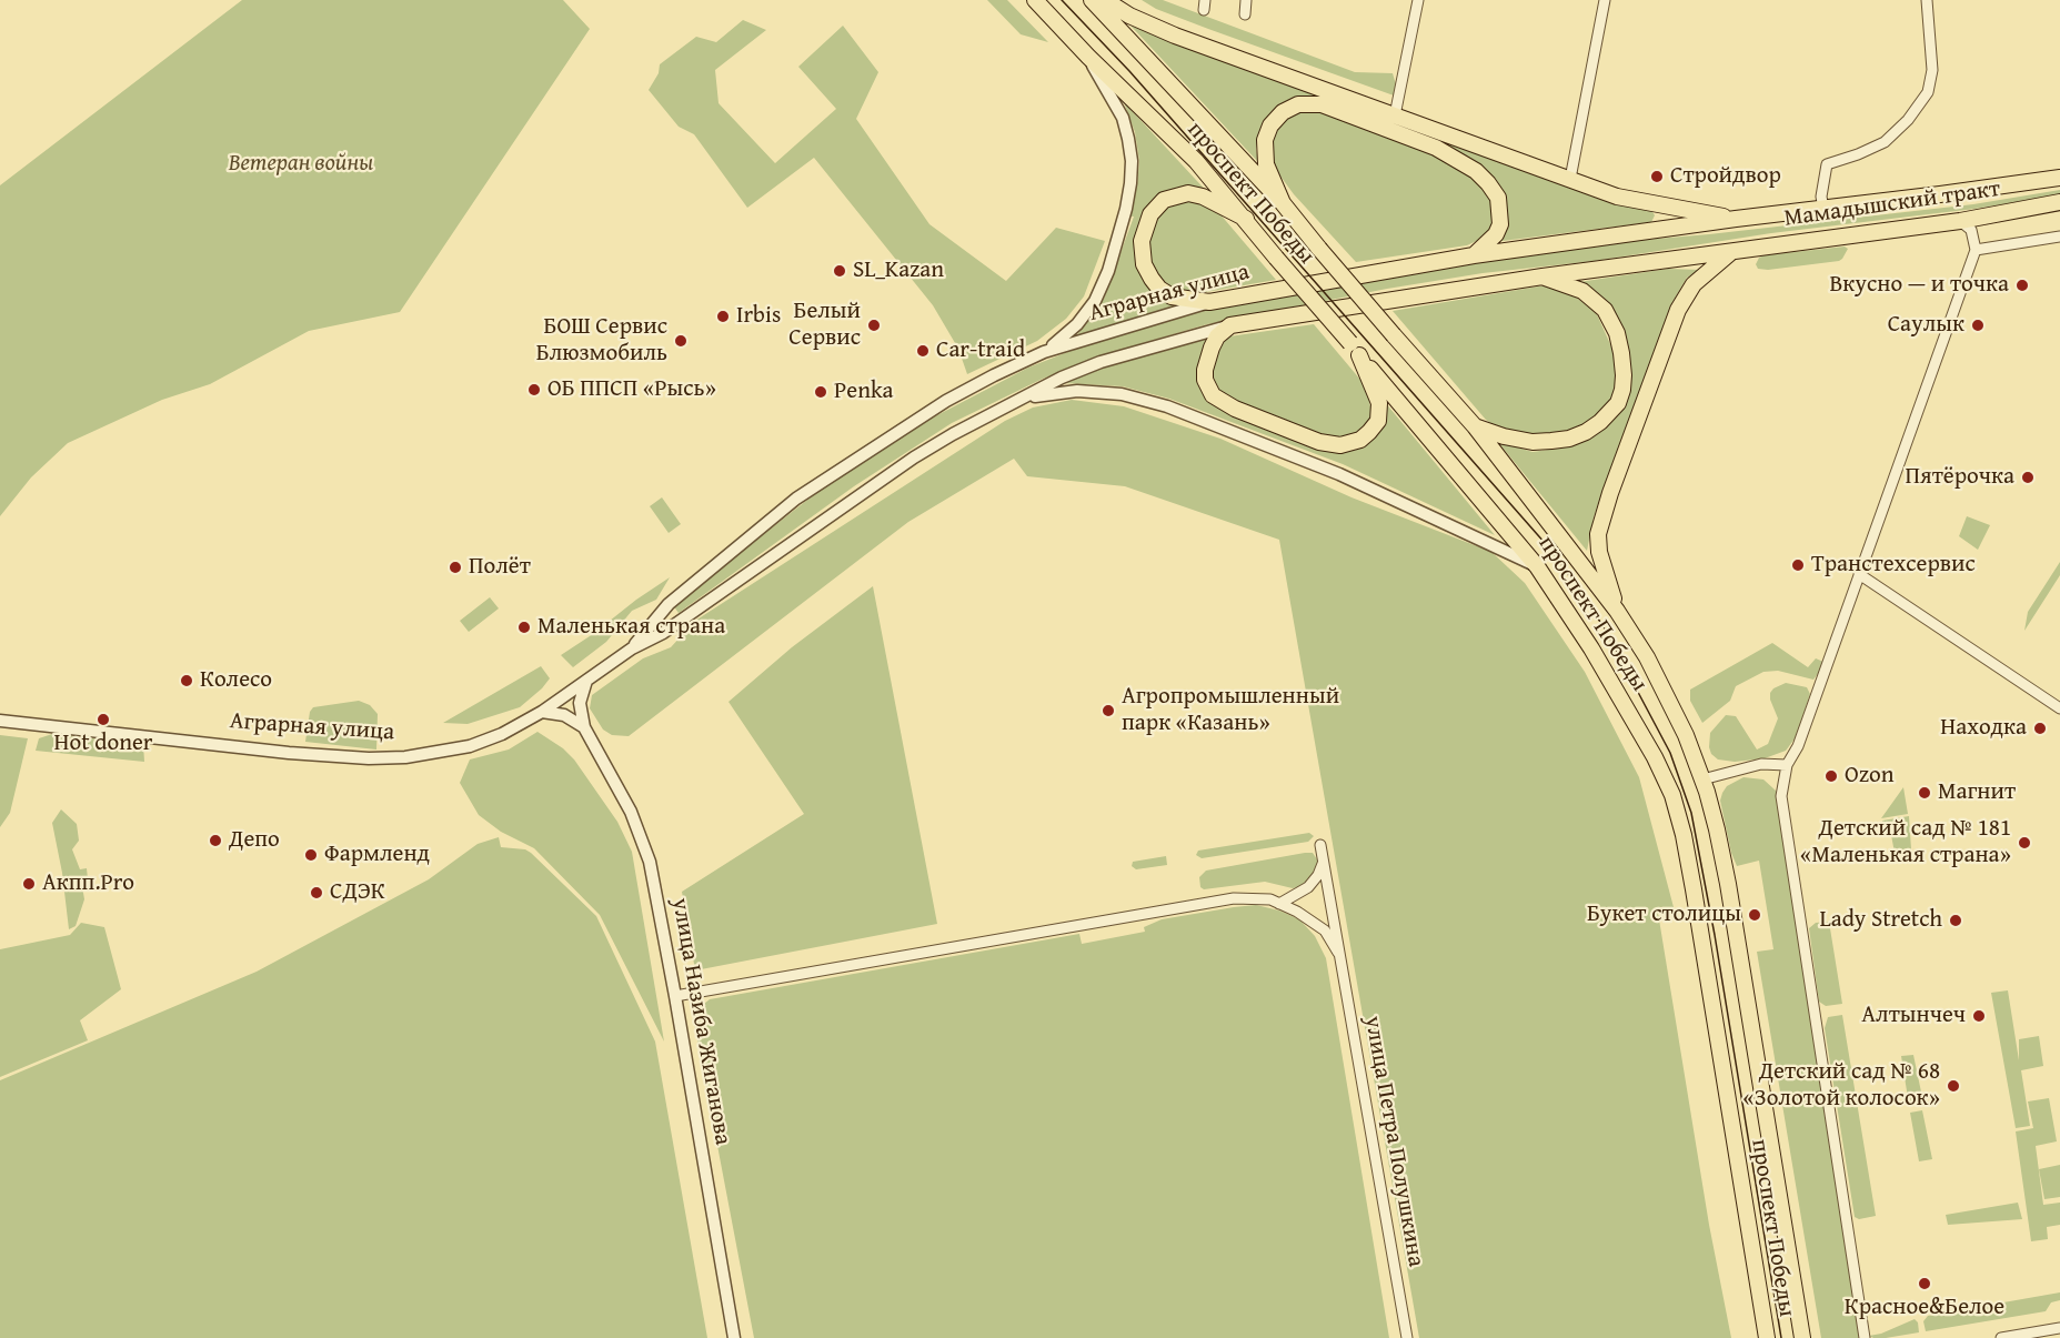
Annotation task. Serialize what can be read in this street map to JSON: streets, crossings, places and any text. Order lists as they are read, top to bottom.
{
  "streets": {
    "main road": ["проспект Победы", "Мамадышский тракт", "Аграрная улица"],
    "street": ["улица Назиба Жиганова", "улица Петра Полушкина"]
  },
  "crossings": [
    ["Мамадышский тракт", "Аграрная улица"],
    ["Аграрная улица", "улица Назиба Жиганова"]
  ],
  "parks": ["Ветеран войны"],
  "places": [
    "Стройдвор",
    "SL_Kazan",
    "Вкусно — и точка",
    "Irbis",
    "Белый Сервис",
    "Саулык",
    "БОШ Сервис Блюзмобиль",
    "Car-traid",
    "ОБ ППСП «Рысь»",
    "Penka",
    "Пятёрочка",
    "Транстехсервис",
    "Полёт",
    "Маленькая страна",
    "Колесо",
    "Агропромышленный парк «Казань»",
    "Hot doner",
    "Находка",
    "Ozon",
    "Магнит",
    "Депо",
    "Детский сад № 181 «Маленькая страна»",
    "Фармленд",
    "Акпп.Pro",
    "СДЭК",
    "Букет столицы",
    "Lady Stretch",
    "Алтынчеч",
    "Детский сад № 68 «Золотой колосок»",
    "Красное&Белое"
  ]
}
